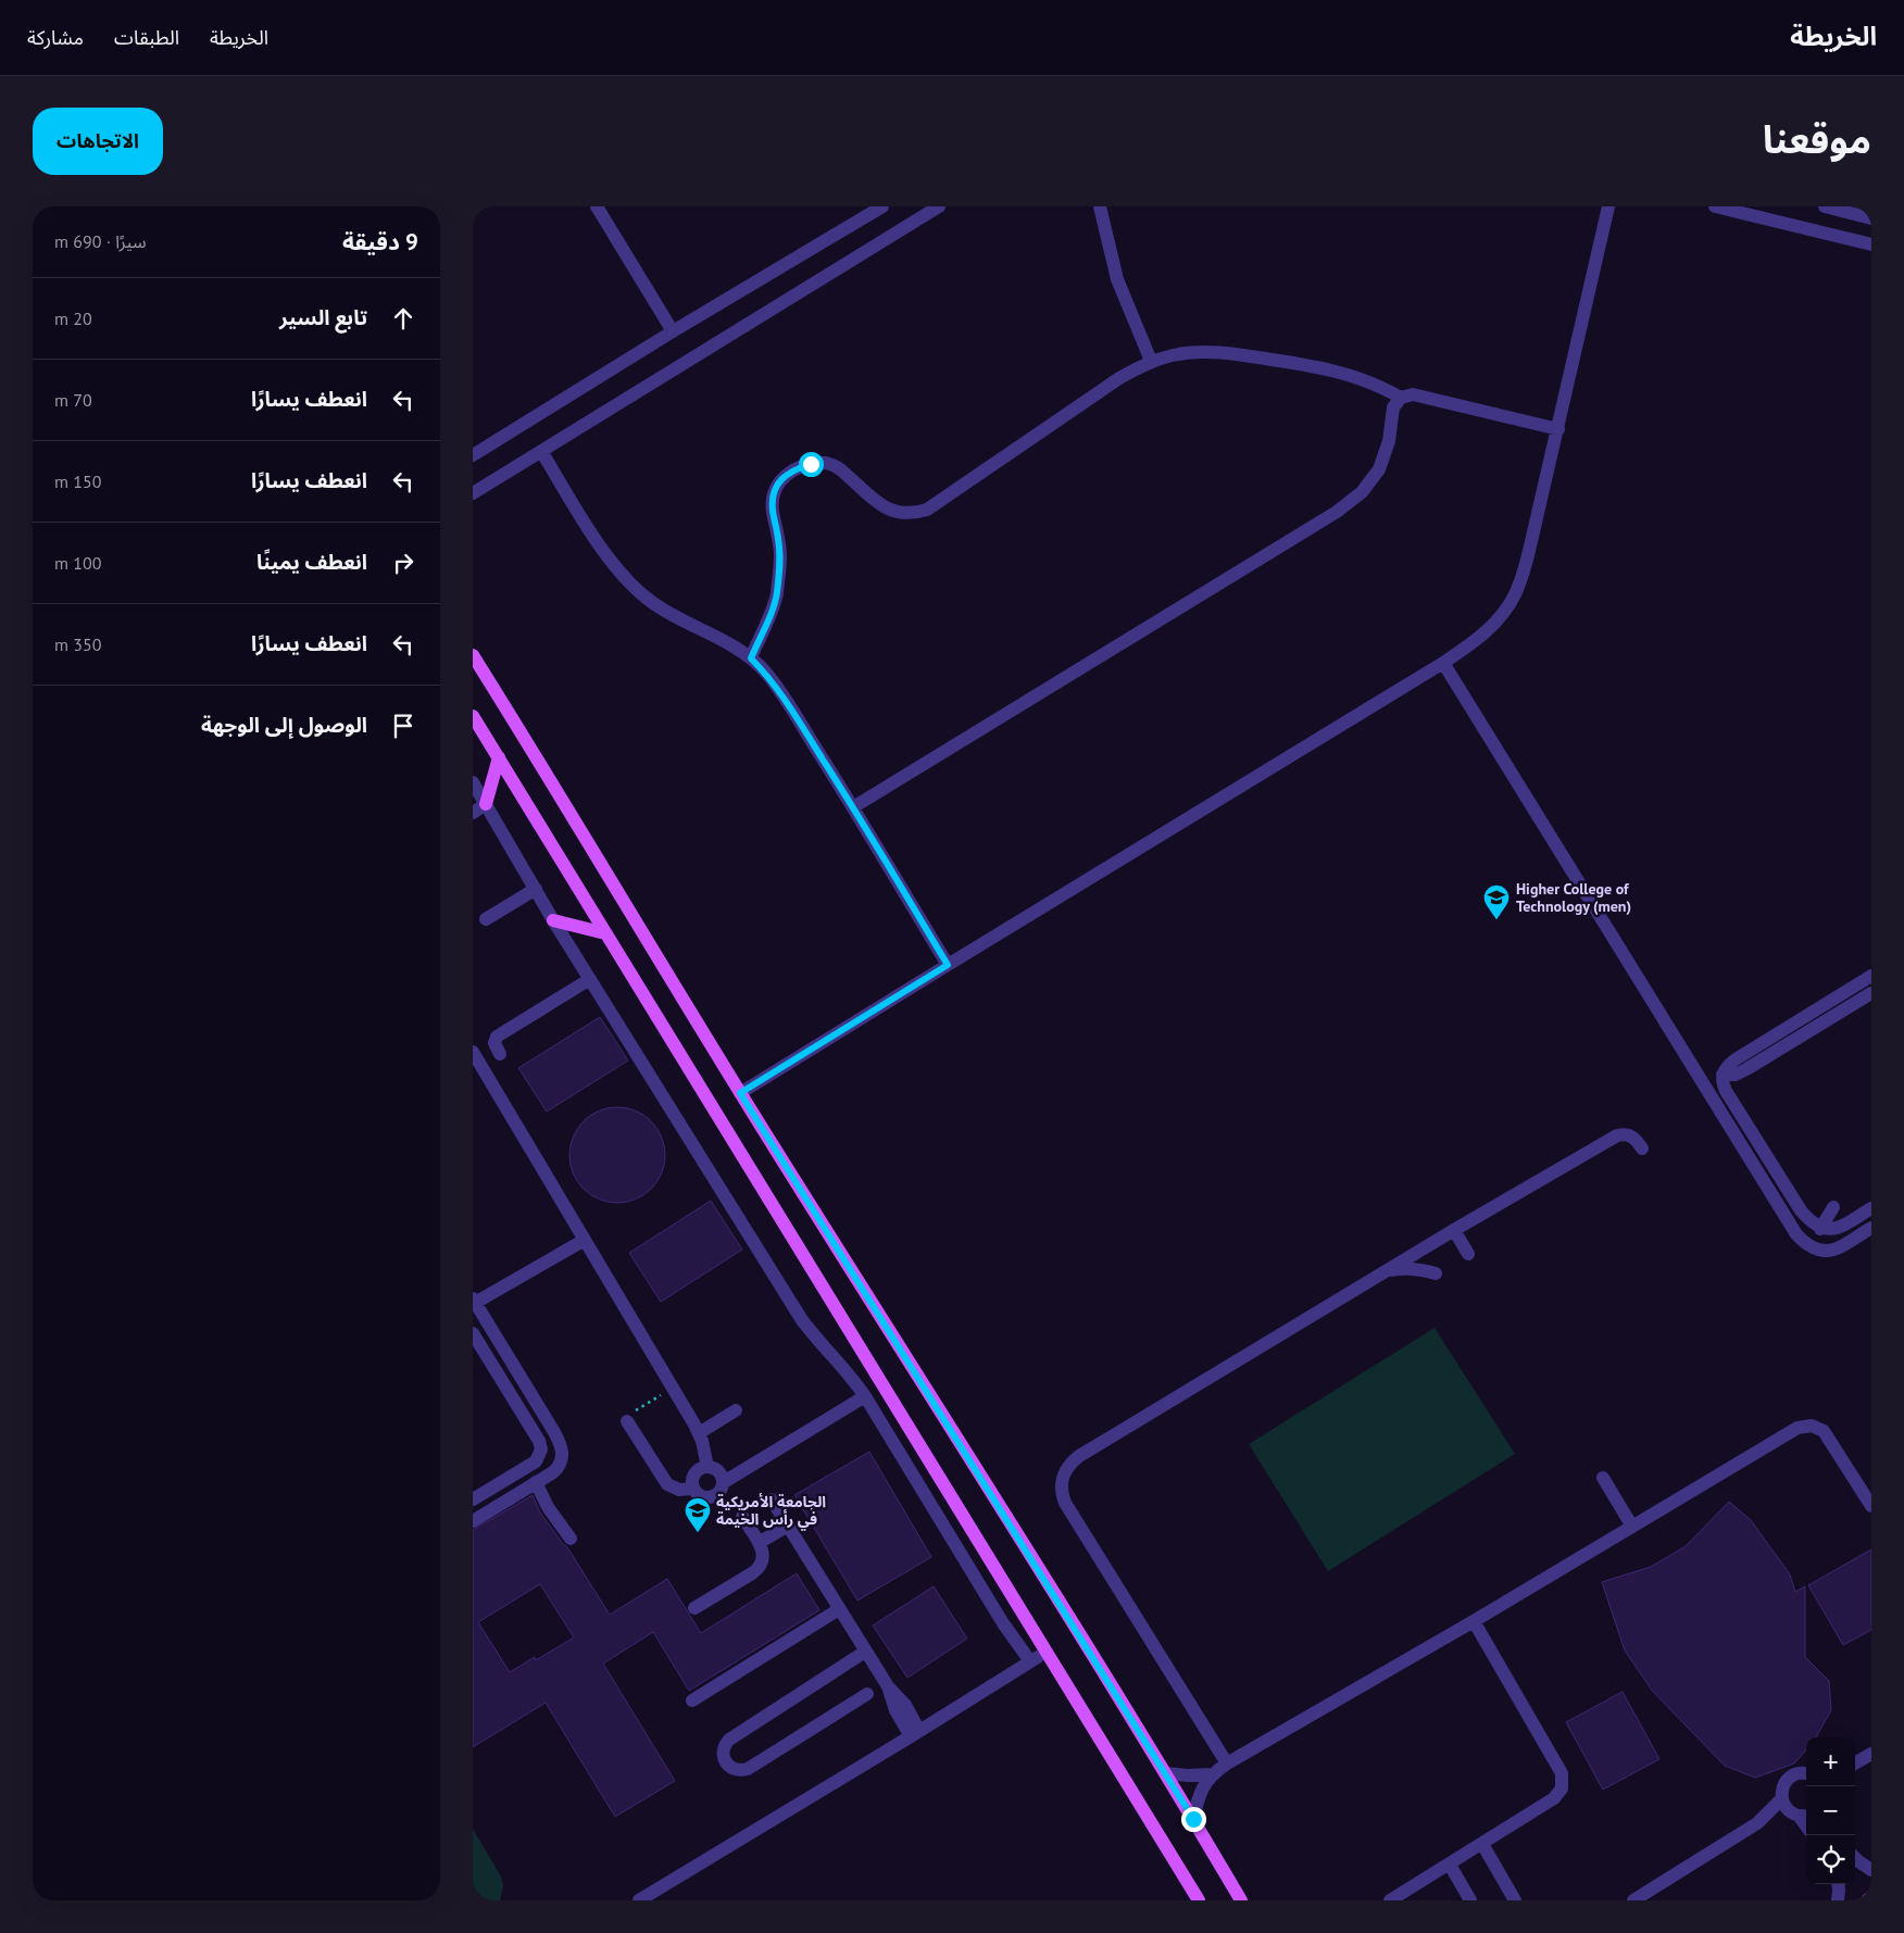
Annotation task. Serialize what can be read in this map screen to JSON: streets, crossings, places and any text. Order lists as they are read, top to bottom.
{
  "places": {
    "school or university": ["Higher College of Technology (men)", "الجامعة الأمريكية في رأس الخيمة"]
  },
  "page": {
    "header": "الخريطة",
    "nav": ["الخريطة", "الطبقات", "مشاركة"],
    "title": "موقعنا",
    "buttons": "الاتجاهات",
    "heading": ["9 دقيقة", "سيرًا · 690 m"],
    "list": [
      ["تابع السير", "20 m"],
      ["انعطف يسارًا", "70 m"],
      ["انعطف يسارًا", "150 m"],
      ["انعطف يمينًا", "100 m"],
      ["انعطف يسارًا", "350 m"],
      "الوصول إلى الوجهة"
    ],
    "map_buttons": ["+", "−"]
  }
}
